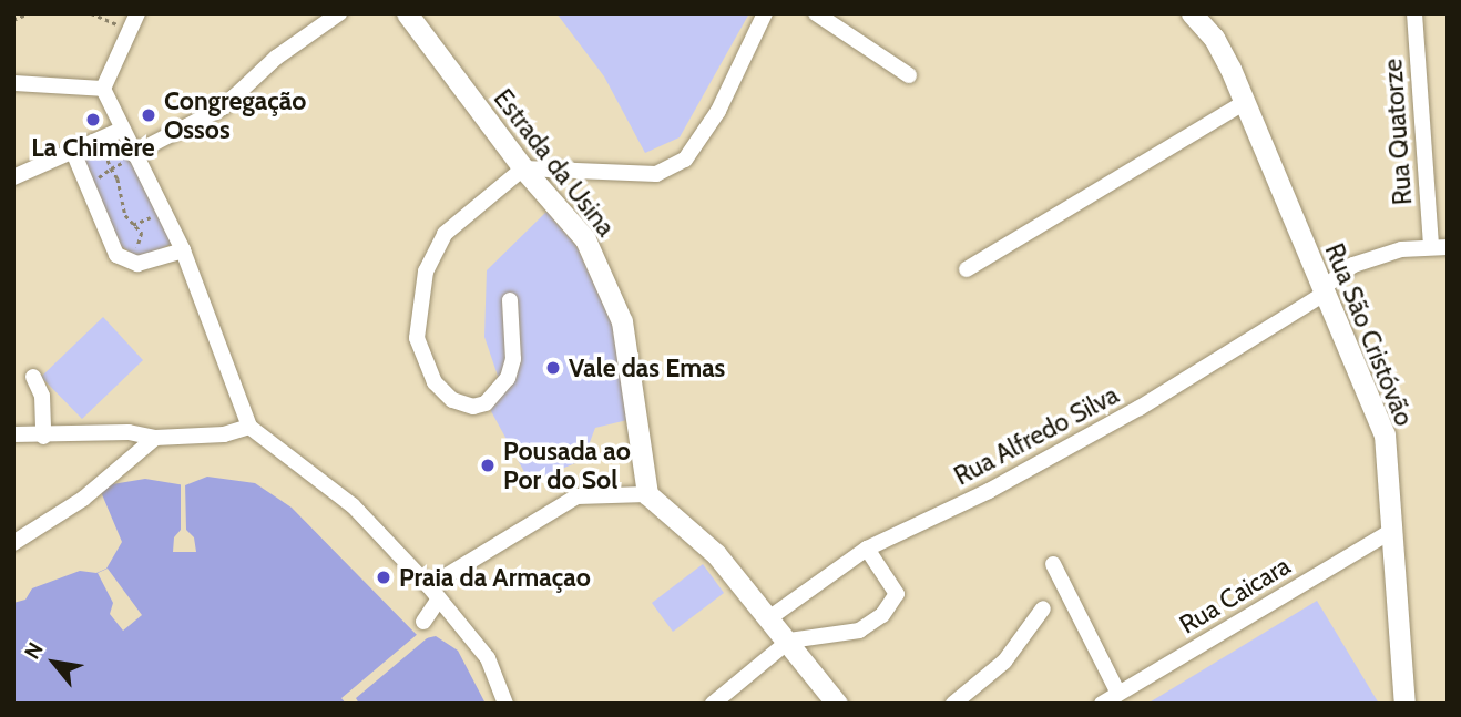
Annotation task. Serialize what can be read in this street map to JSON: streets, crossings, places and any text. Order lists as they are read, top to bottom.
{
  "streets": {
    "main road": ["Estrada da Usina", "Rua São Cristóvão"],
    "street": ["Rua Quatorze", "Rua Alfredo Silva", "Rua Caicara"]
  },
  "crossings": [
    ["Rua Quatorze", "Rua Alfredo Silva"],
    ["Rua São Cristóvão", "Rua Alfredo Silva"],
    ["Rua São Cristóvão", "Rua Caicara"]
  ],
  "places": [
    "Congregação Ossos",
    "La Chimère",
    "Vale das Emas",
    "Pousada ao Por do Sol",
    "Praia da Armaçao"
  ],
  "north": "top left"
}
